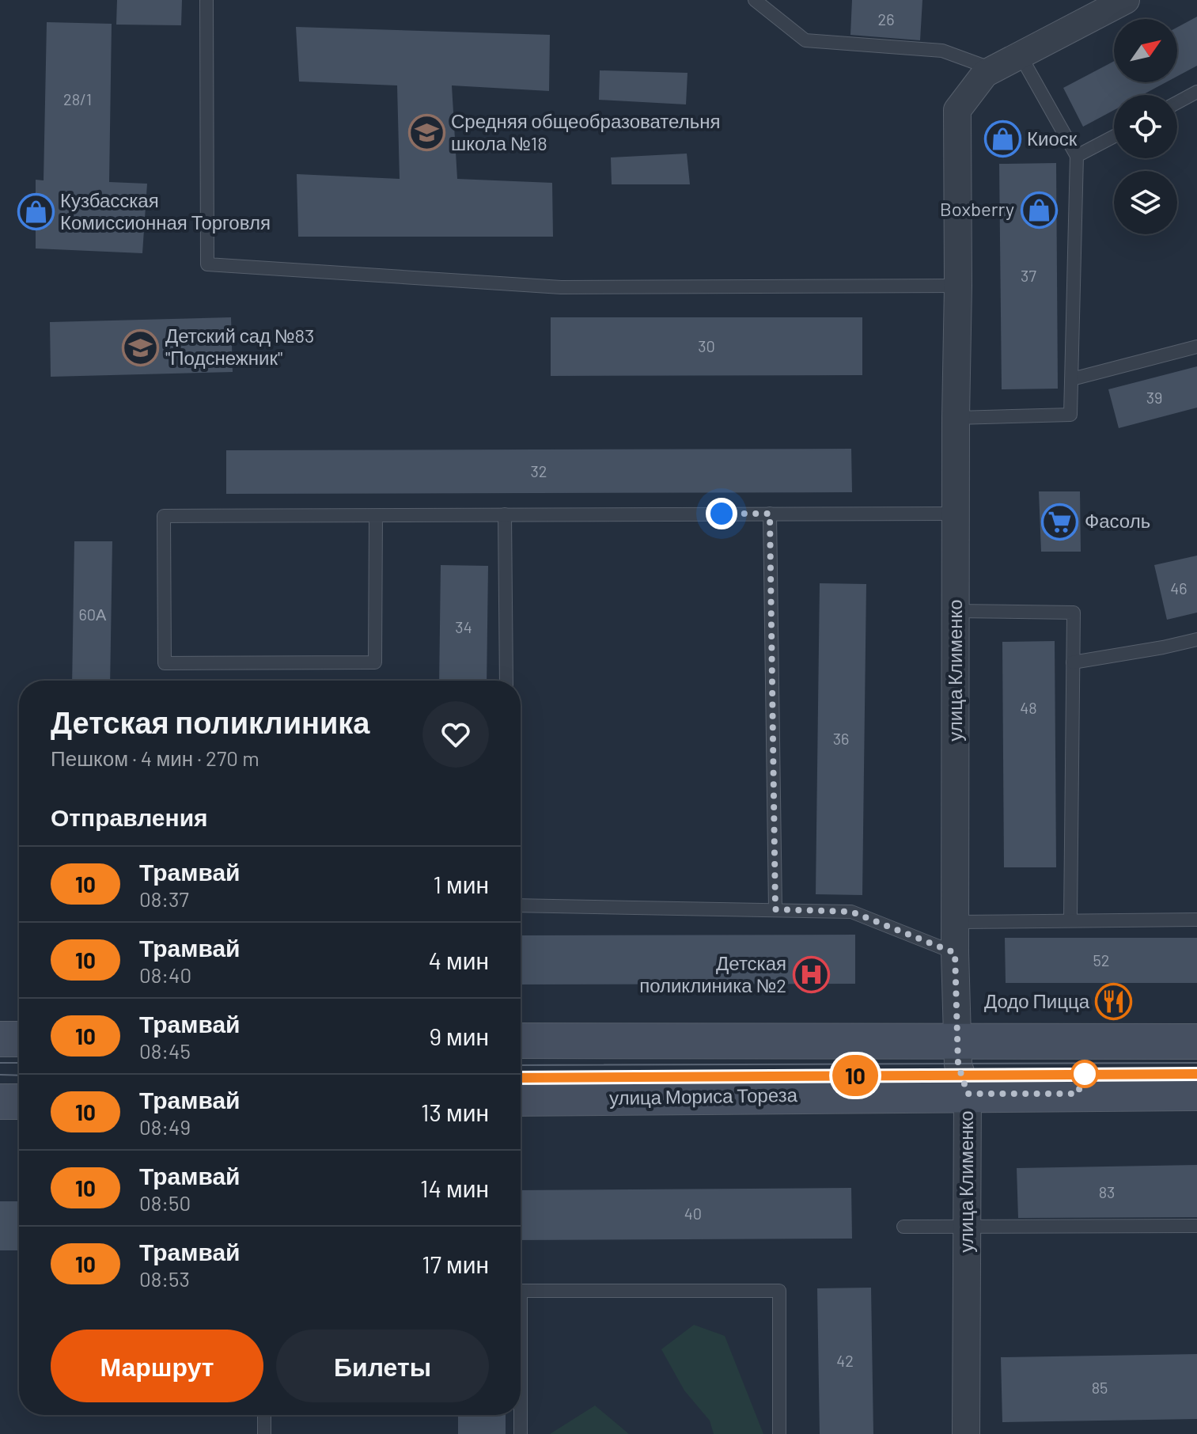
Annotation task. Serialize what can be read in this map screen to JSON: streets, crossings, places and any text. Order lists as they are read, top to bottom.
{
  "streets": {
    "street": ["улица Клименко", "улица Мориса Тореза"]
  },
  "crossings": [
    ["улица Клименко", "улица Мориса Тореза"]
  ],
  "places": {
    "school or university": ["Средняя общеобразовательня школа №18", "Детский сад №83 \"Подснежник\""],
    "shop": ["Киоск", "Boxberry", "Кузбасская Комиссионная Торговля"],
    "supermarket": ["Фасоль"],
    "hospital": ["Детская поликлиника №2"],
    "restaurant": ["Додо Пицца"]
  },
  "lines": ["tram line 10"],
  "house_numbers": [
    "26",
    "28/1",
    "37",
    "30",
    "39",
    "32",
    "46",
    "60А",
    "34",
    "48",
    "36",
    "52",
    "83",
    "40",
    "42",
    "85"
  ],
  "north": "top right",
  "page": {
    "on_map": "10",
    "heading": [
      ["Детская поликлиника", "Пешком · 4 мин · 270 m"],
      "Отправления"
    ],
    "list": [
      {
        "mark": "10",
        "name": "Трамвай",
        "note": "08:37",
        "value": "1 мин"
      },
      {
        "mark": "10",
        "name": "Трамвай",
        "note": "08:40",
        "value": "4 мин"
      },
      {
        "mark": "10",
        "name": "Трамвай",
        "note": "08:45",
        "value": "9 мин"
      },
      {
        "mark": "10",
        "name": "Трамвай",
        "note": "08:49",
        "value": "13 мин"
      },
      {
        "mark": "10",
        "name": "Трамвай",
        "note": "08:50",
        "value": "14 мин"
      },
      {
        "mark": "10",
        "name": "Трамвай",
        "note": "08:53",
        "value": "17 мин"
      }
    ],
    "buttons": ["Маршрут", "Билеты"]
  }
}
